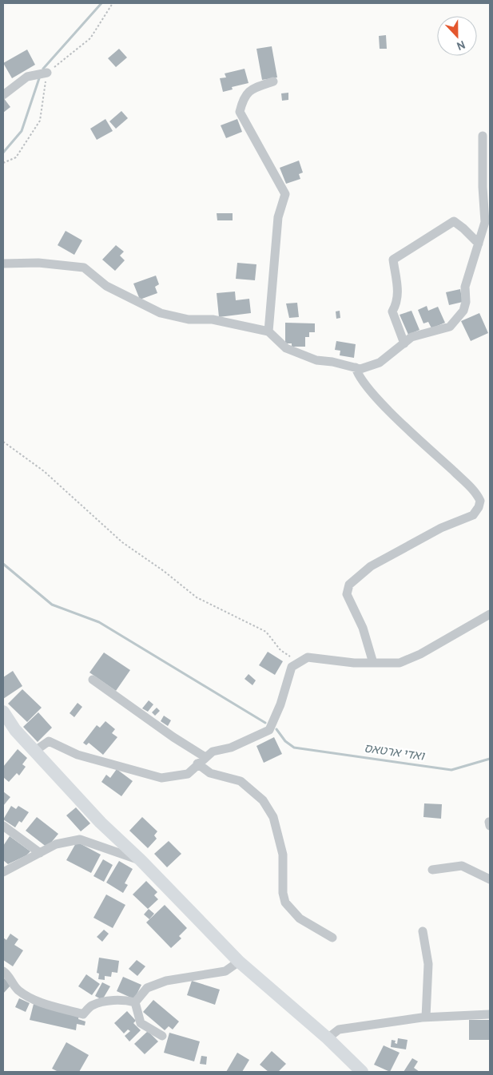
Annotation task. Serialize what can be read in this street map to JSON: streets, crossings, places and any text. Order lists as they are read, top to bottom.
{
  "water": ["ואדי ארטאס"],
  "north": "bottom"
}
